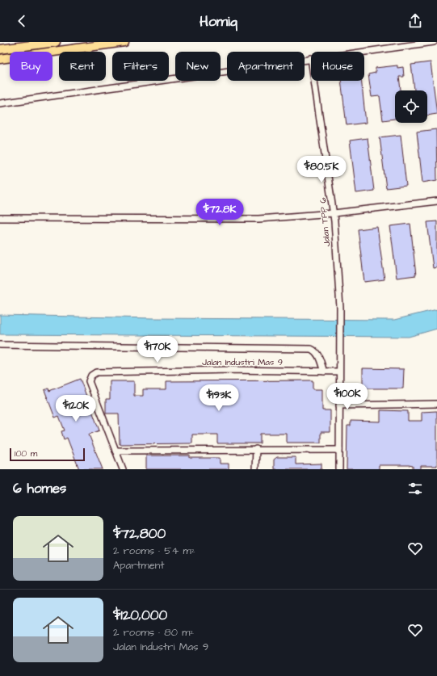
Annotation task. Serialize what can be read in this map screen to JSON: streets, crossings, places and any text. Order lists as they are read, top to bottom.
{
  "streets": {
    "street": ["Jalan TPP 6", "Jalan Industri Mas 9"]
  },
  "crossings": [
    ["Jalan TPP 6", "Jalan Industri Mas 9"]
  ],
  "scale_bar": "100 m",
  "page": {
    "header": "Homiq",
    "chip": [
      "Buy",
      "Rent",
      "Filters",
      "New",
      "Apartment",
      "House"
    ],
    "price": [
      "$80.5K",
      "$72.8K",
      "$170K",
      "$100K",
      "$193K",
      "$120K"
    ],
    "scale": "100 m",
    "heading": "6 homes",
    "list": [
      {
        "name": "$72,800",
        "note": "2 rooms · 54 m² · Apartment"
      },
      {
        "name": "$120,000",
        "note": "2 rooms · 80 m² · Jalan Industri Mas 9"
      }
    ]
  }
}
